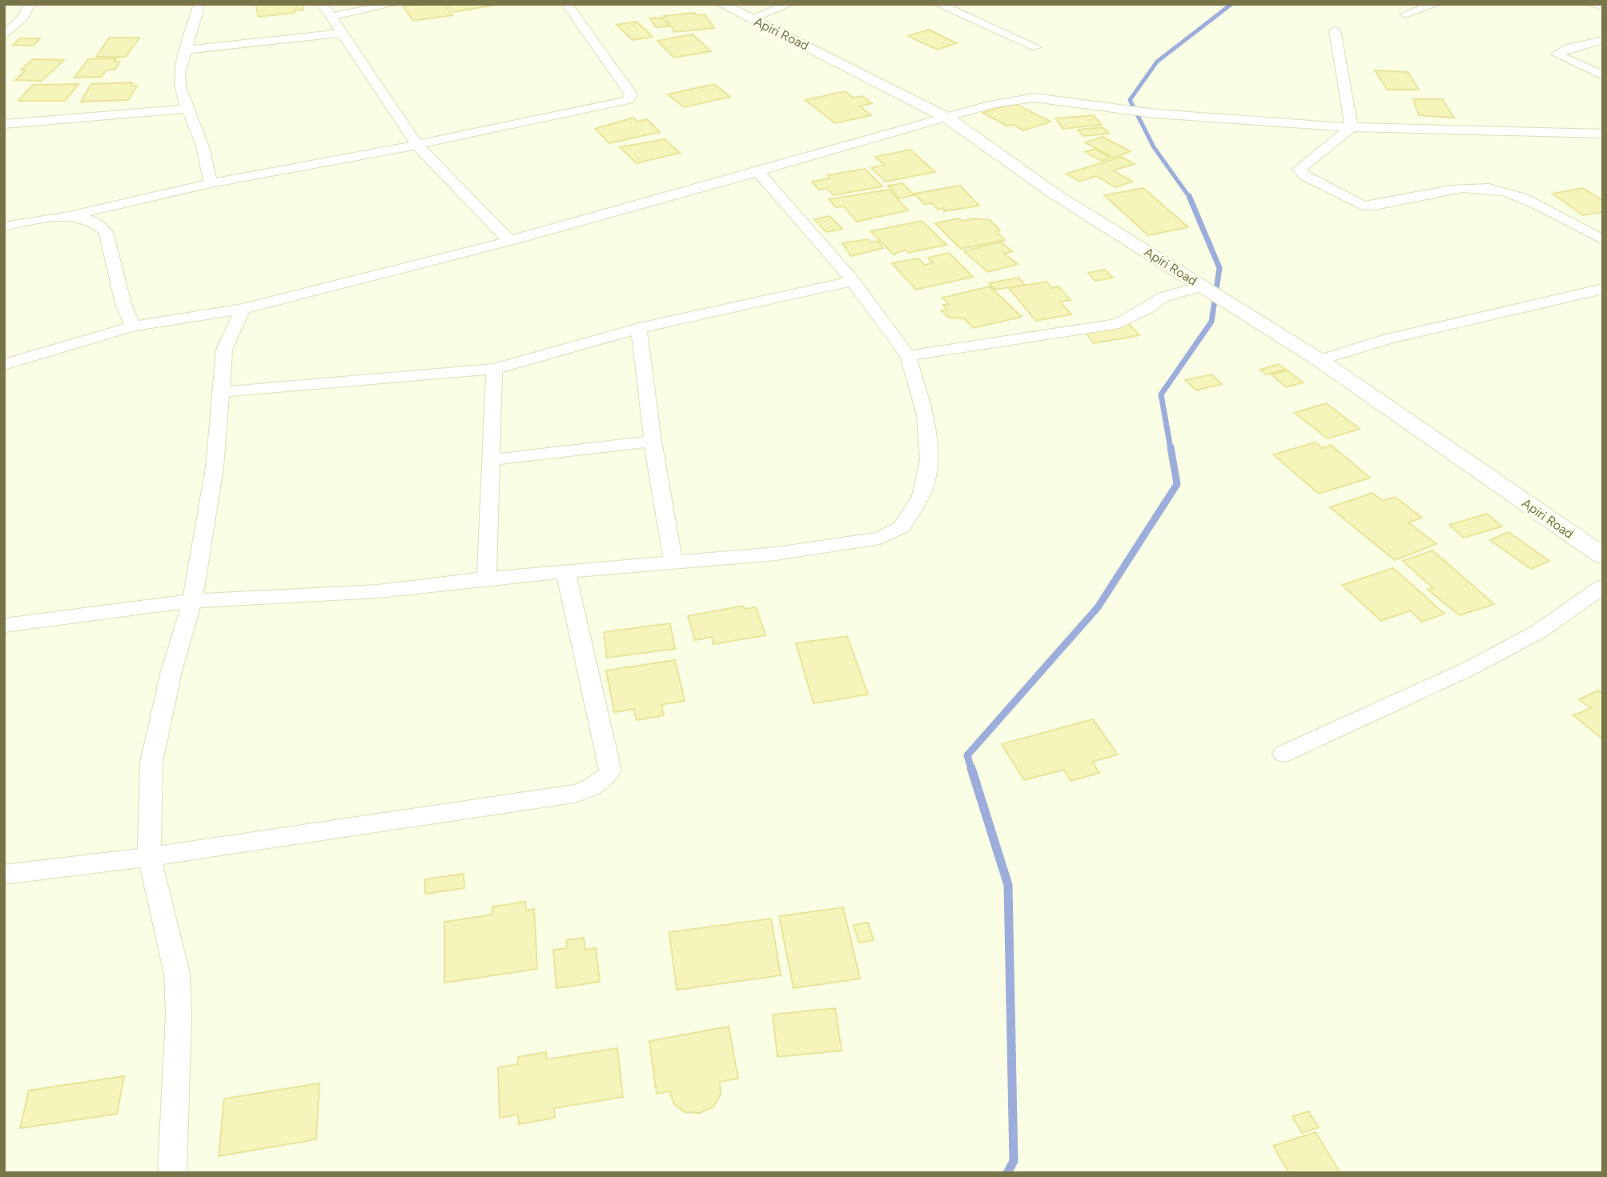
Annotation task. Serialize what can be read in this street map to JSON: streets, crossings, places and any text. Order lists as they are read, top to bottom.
{
  "streets": {
    "street": ["Apiri Road"]
  }
}
